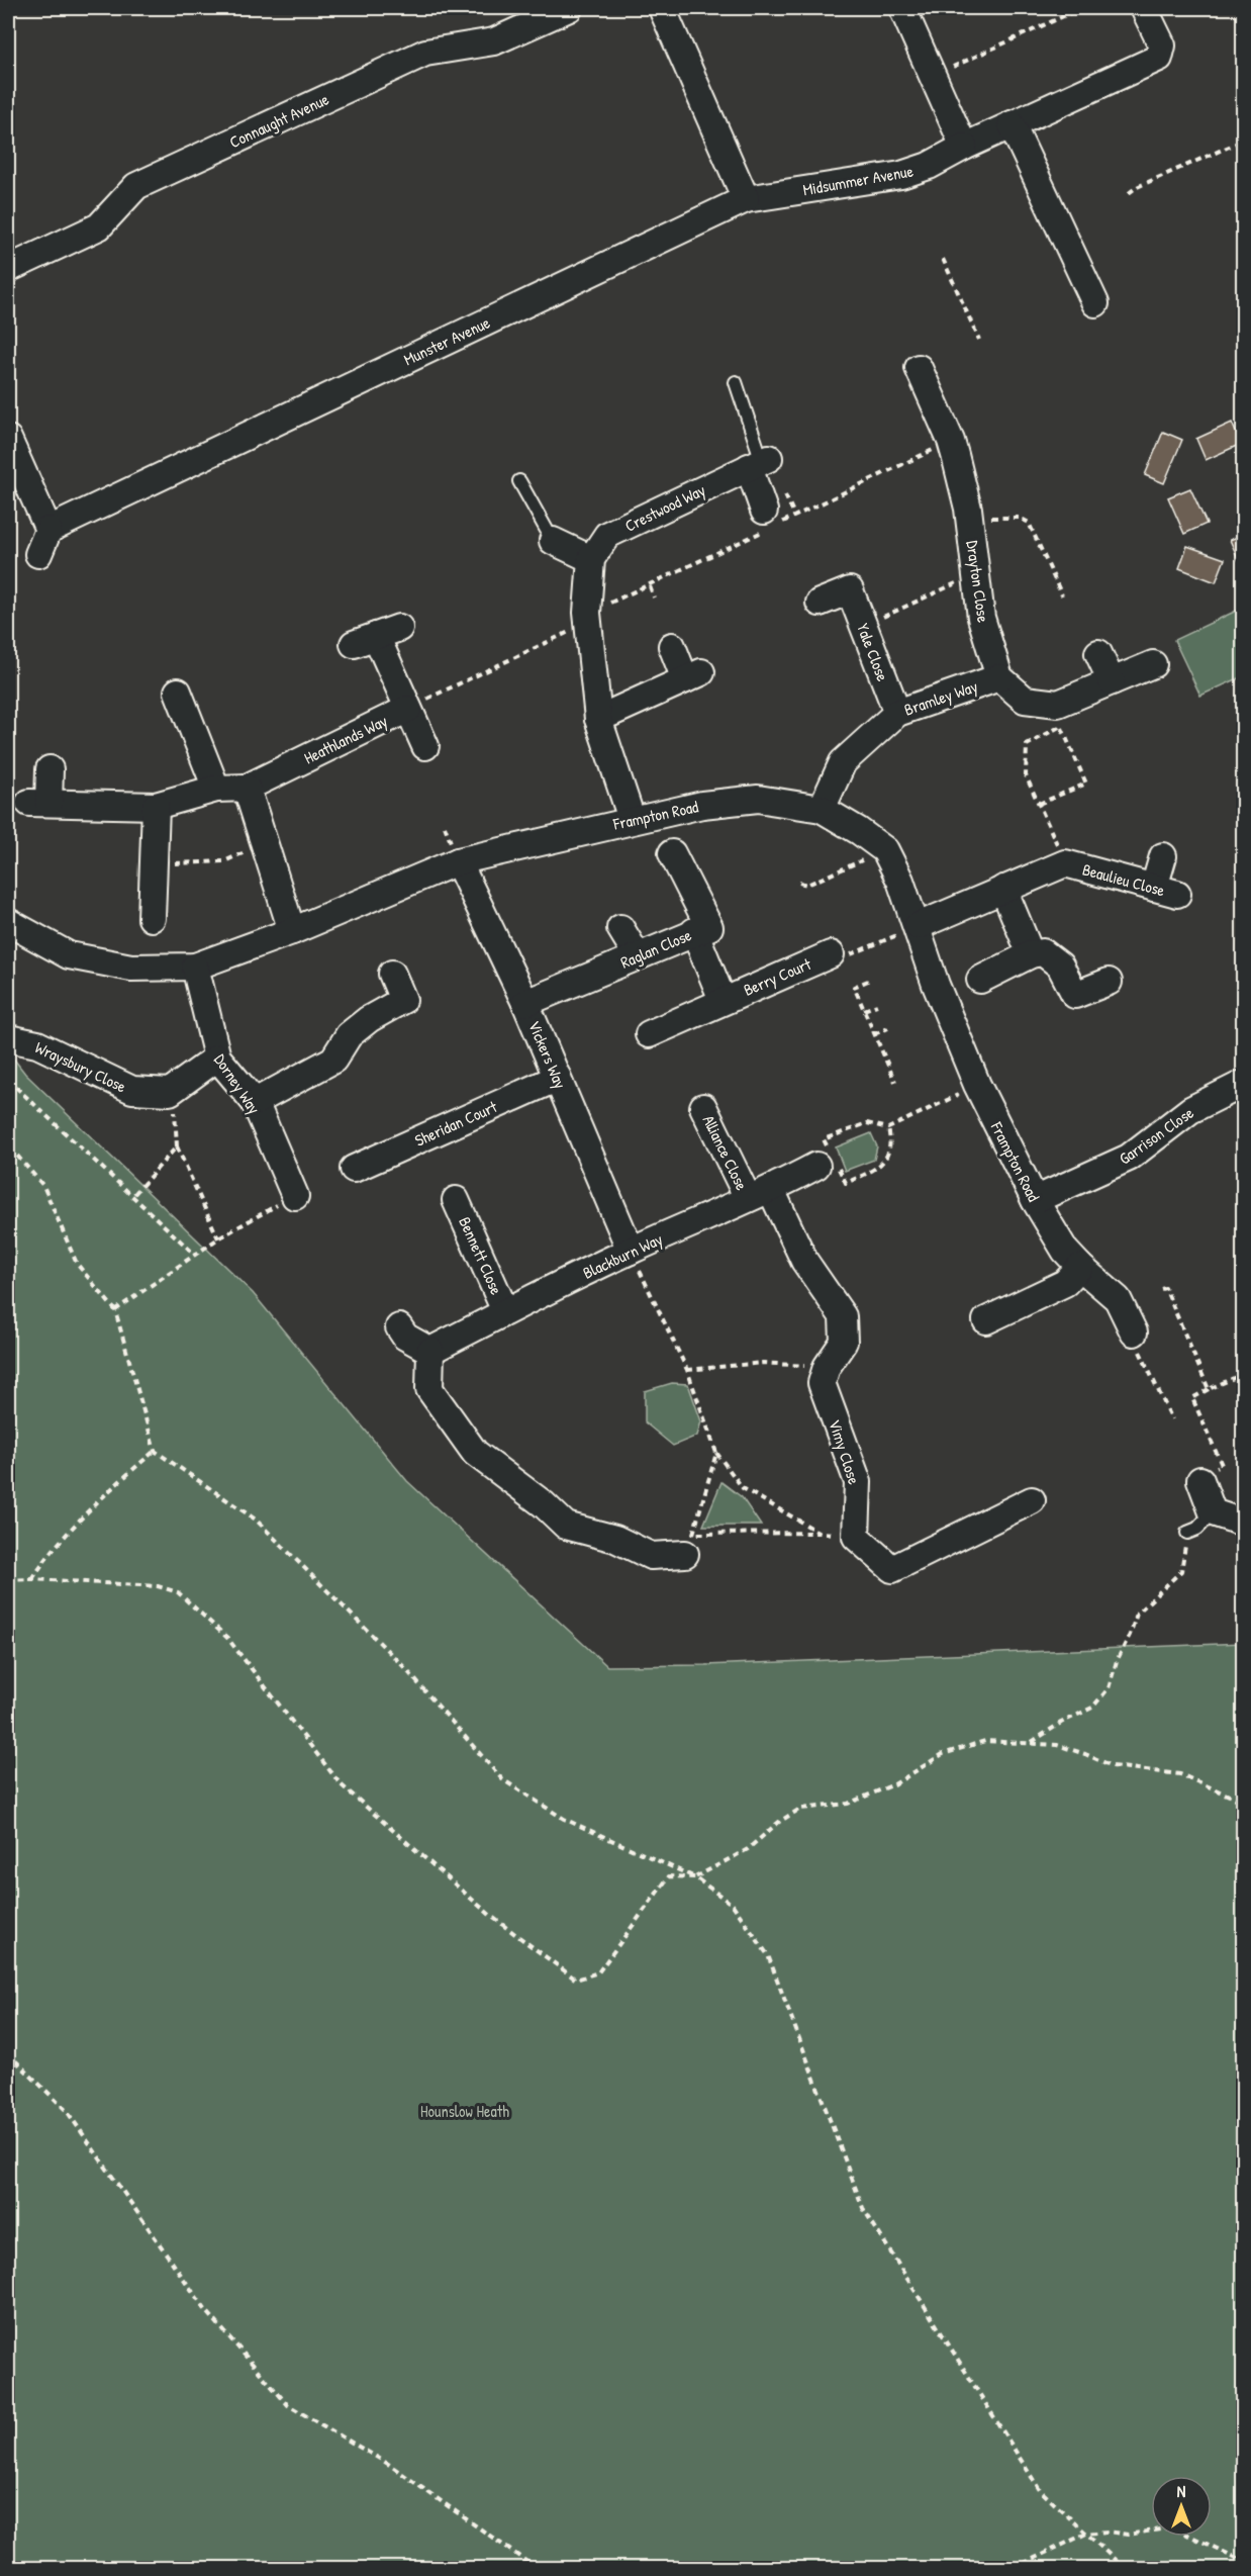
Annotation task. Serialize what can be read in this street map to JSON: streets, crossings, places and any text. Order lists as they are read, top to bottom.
{
  "streets": {
    "street": [
      "Connaught Avenue",
      "Midsummer Avenue",
      "Munster Avenue",
      "Crestwood Way",
      "Drayton Close",
      "Yale Close",
      "Bramley Way",
      "Heathlands Way",
      "Frampton Road",
      "Beaulieu Close",
      "Raglan Close",
      "Berry Court",
      "Vickers Way",
      "Wraysbury Close",
      "Dorney Way",
      "Sheridan Court",
      "Garrison Close",
      "Alliance Close",
      "Bennett Close",
      "Blackburn Way",
      "Vimy Close"
    ]
  },
  "crossings": [
    ["Midsummer Avenue", "Munster Avenue"],
    ["Drayton Close", "Bramley Way"],
    ["Yale Close", "Bramley Way"],
    ["Bramley Way", "Frampton Road"],
    ["Frampton Road", "Beaulieu Close"],
    ["Frampton Road", "Vickers Way"],
    ["Frampton Road", "Dorney Way"],
    ["Frampton Road", "Garrison Close"],
    ["Raglan Close", "Berry Court"],
    ["Raglan Close", "Vickers Way"],
    ["Vickers Way", "Sheridan Court"],
    ["Vickers Way", "Blackburn Way"],
    ["Alliance Close", "Blackburn Way"],
    ["Bennett Close", "Blackburn Way"]
  ],
  "parks": ["Hounslow Heath"],
  "north": "top"
}
